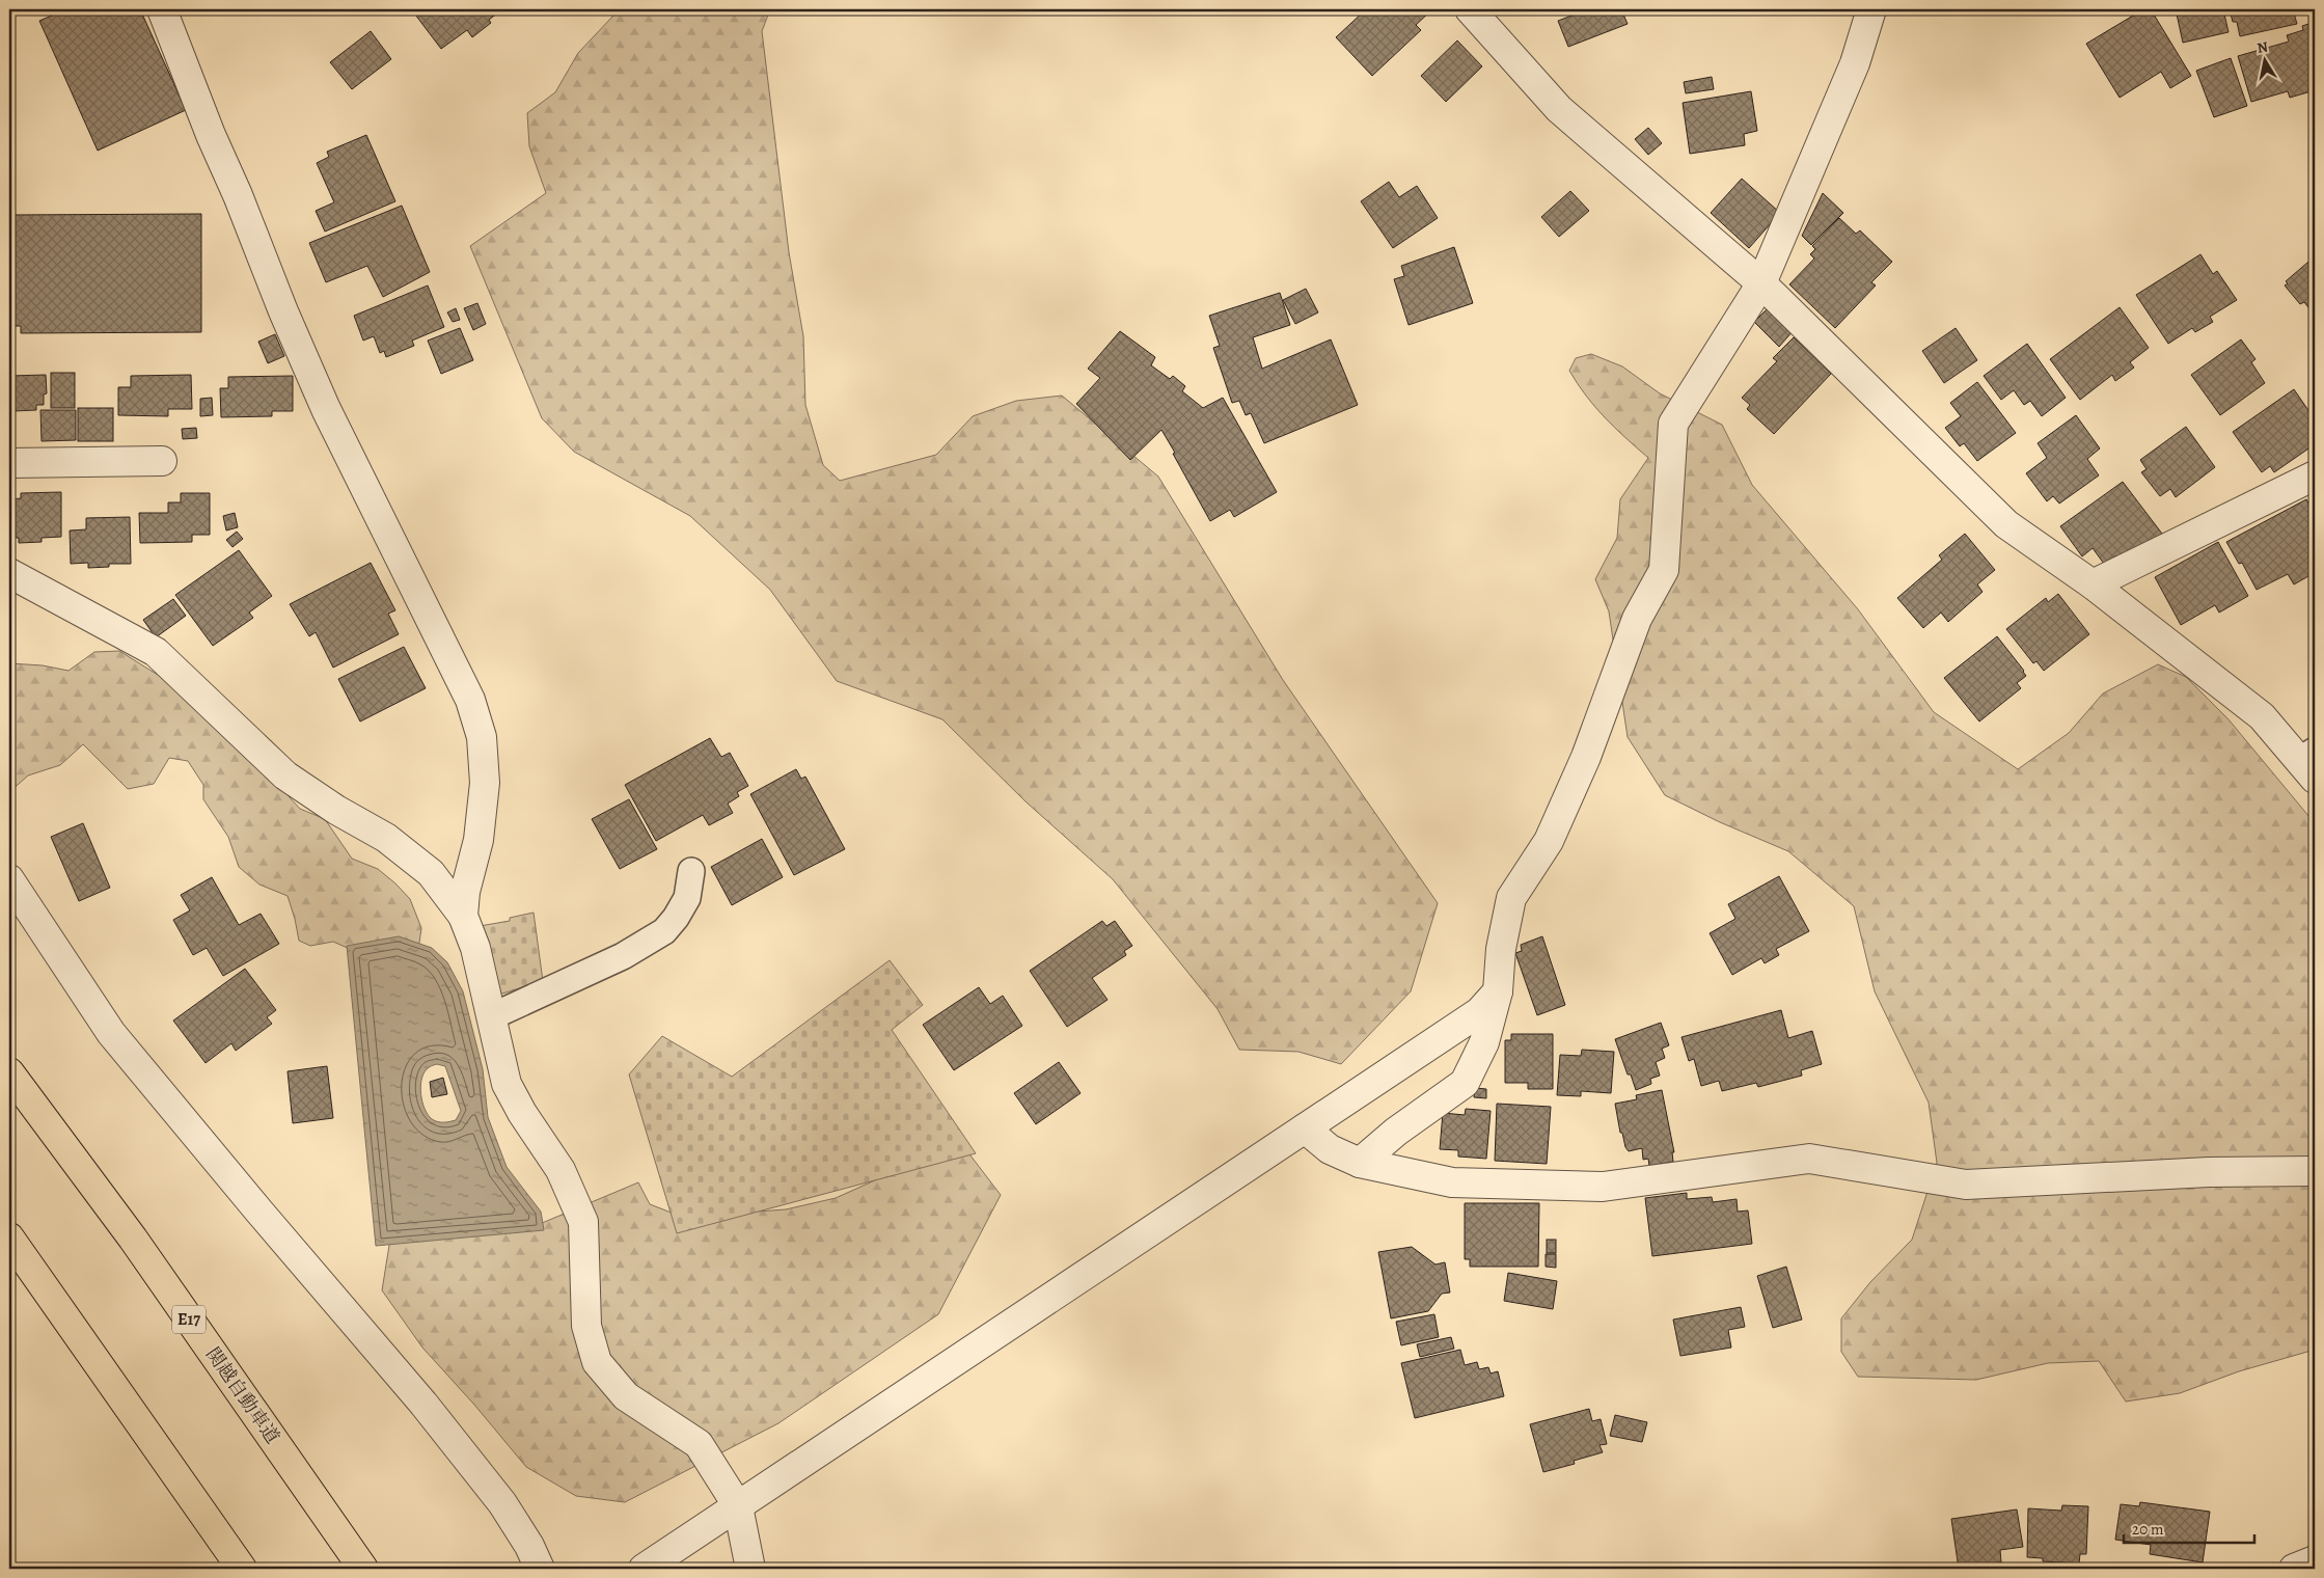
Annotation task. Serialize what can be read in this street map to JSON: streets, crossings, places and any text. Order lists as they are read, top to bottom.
{
  "streets": {
    "highway": ["E17", "関越自動車道"]
  },
  "scale_bar": "20 m",
  "north": "top"
}
